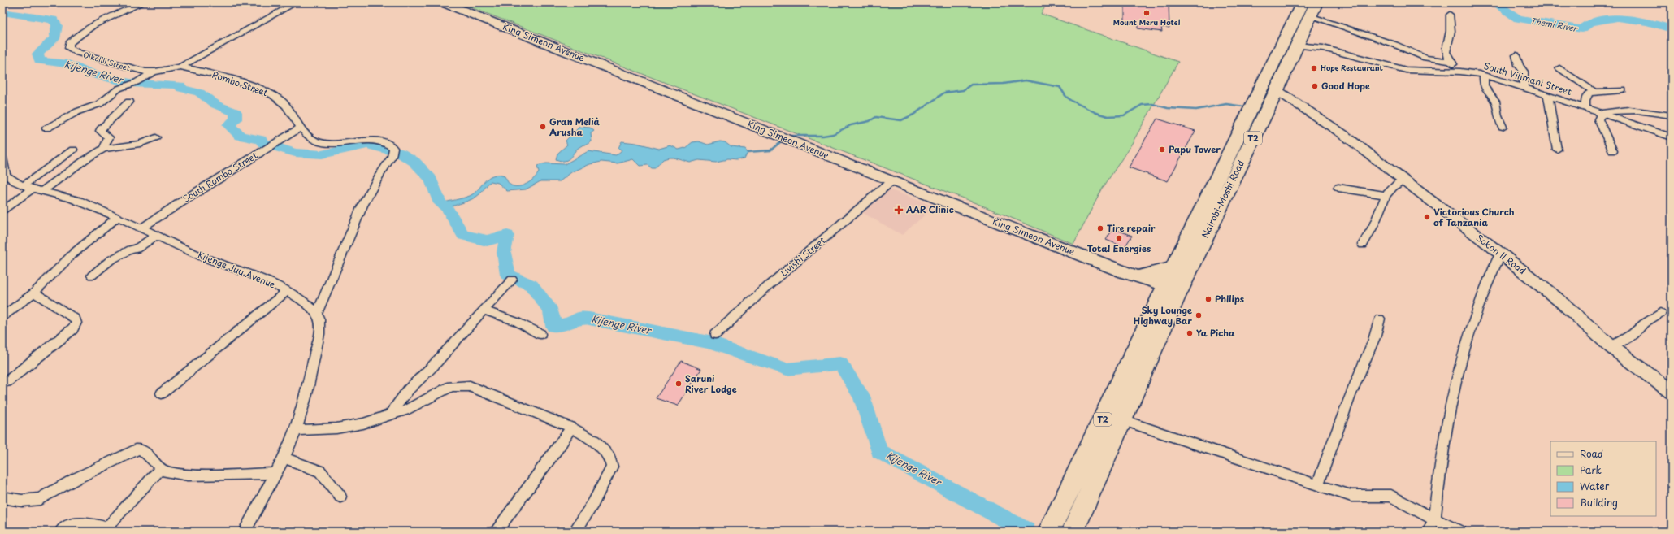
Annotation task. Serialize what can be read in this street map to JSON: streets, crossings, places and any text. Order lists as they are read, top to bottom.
{
  "streets": {
    "highway": ["T2", "Nairobi-Moshi Road"],
    "main road": ["King Simeon Avenue"],
    "street": [
      "Olkolili Street",
      "South Vilimani Street",
      "Rombo Street",
      "South Rombo Street",
      "Sokon II Road",
      "Livishi Street",
      "Kijenge Juu Avenue"
    ]
  },
  "crossings": [
    ["King Simeon Avenue", "T2"],
    ["King Simeon Avenue", "Nairobi-Moshi Road"],
    ["King Simeon Avenue", "Livishi Street"],
    ["Olkolili Street", "Rombo Street"],
    ["South Vilimani Street", "Nairobi-Moshi Road"],
    ["Rombo Street", "South Rombo Street"],
    ["Rombo Street", "Kijenge Juu Avenue"],
    ["T2", "Nairobi-Moshi Road"],
    ["South Rombo Street", "Kijenge Juu Avenue"],
    ["Nairobi-Moshi Road", "Sokon II Road"]
  ],
  "water": ["Themi River", "Kijenge River"],
  "places": {
    "other": [
      "Mount Meru Hotel",
      "Hope Restaurant",
      "Good Hope",
      "Gran Meliá Arusha",
      "Papu Tower",
      "Victorious Church of Tanzania",
      "Tire repair",
      "Total Energies",
      "Philips",
      "Sky Lounge Highway Bar",
      "Ya Picha",
      "Saruni River Lodge"
    ],
    "health": ["AAR Clinic"]
  },
  "legend": [
    "Road",
    "Park",
    "Water",
    "Building"
  ]
}
